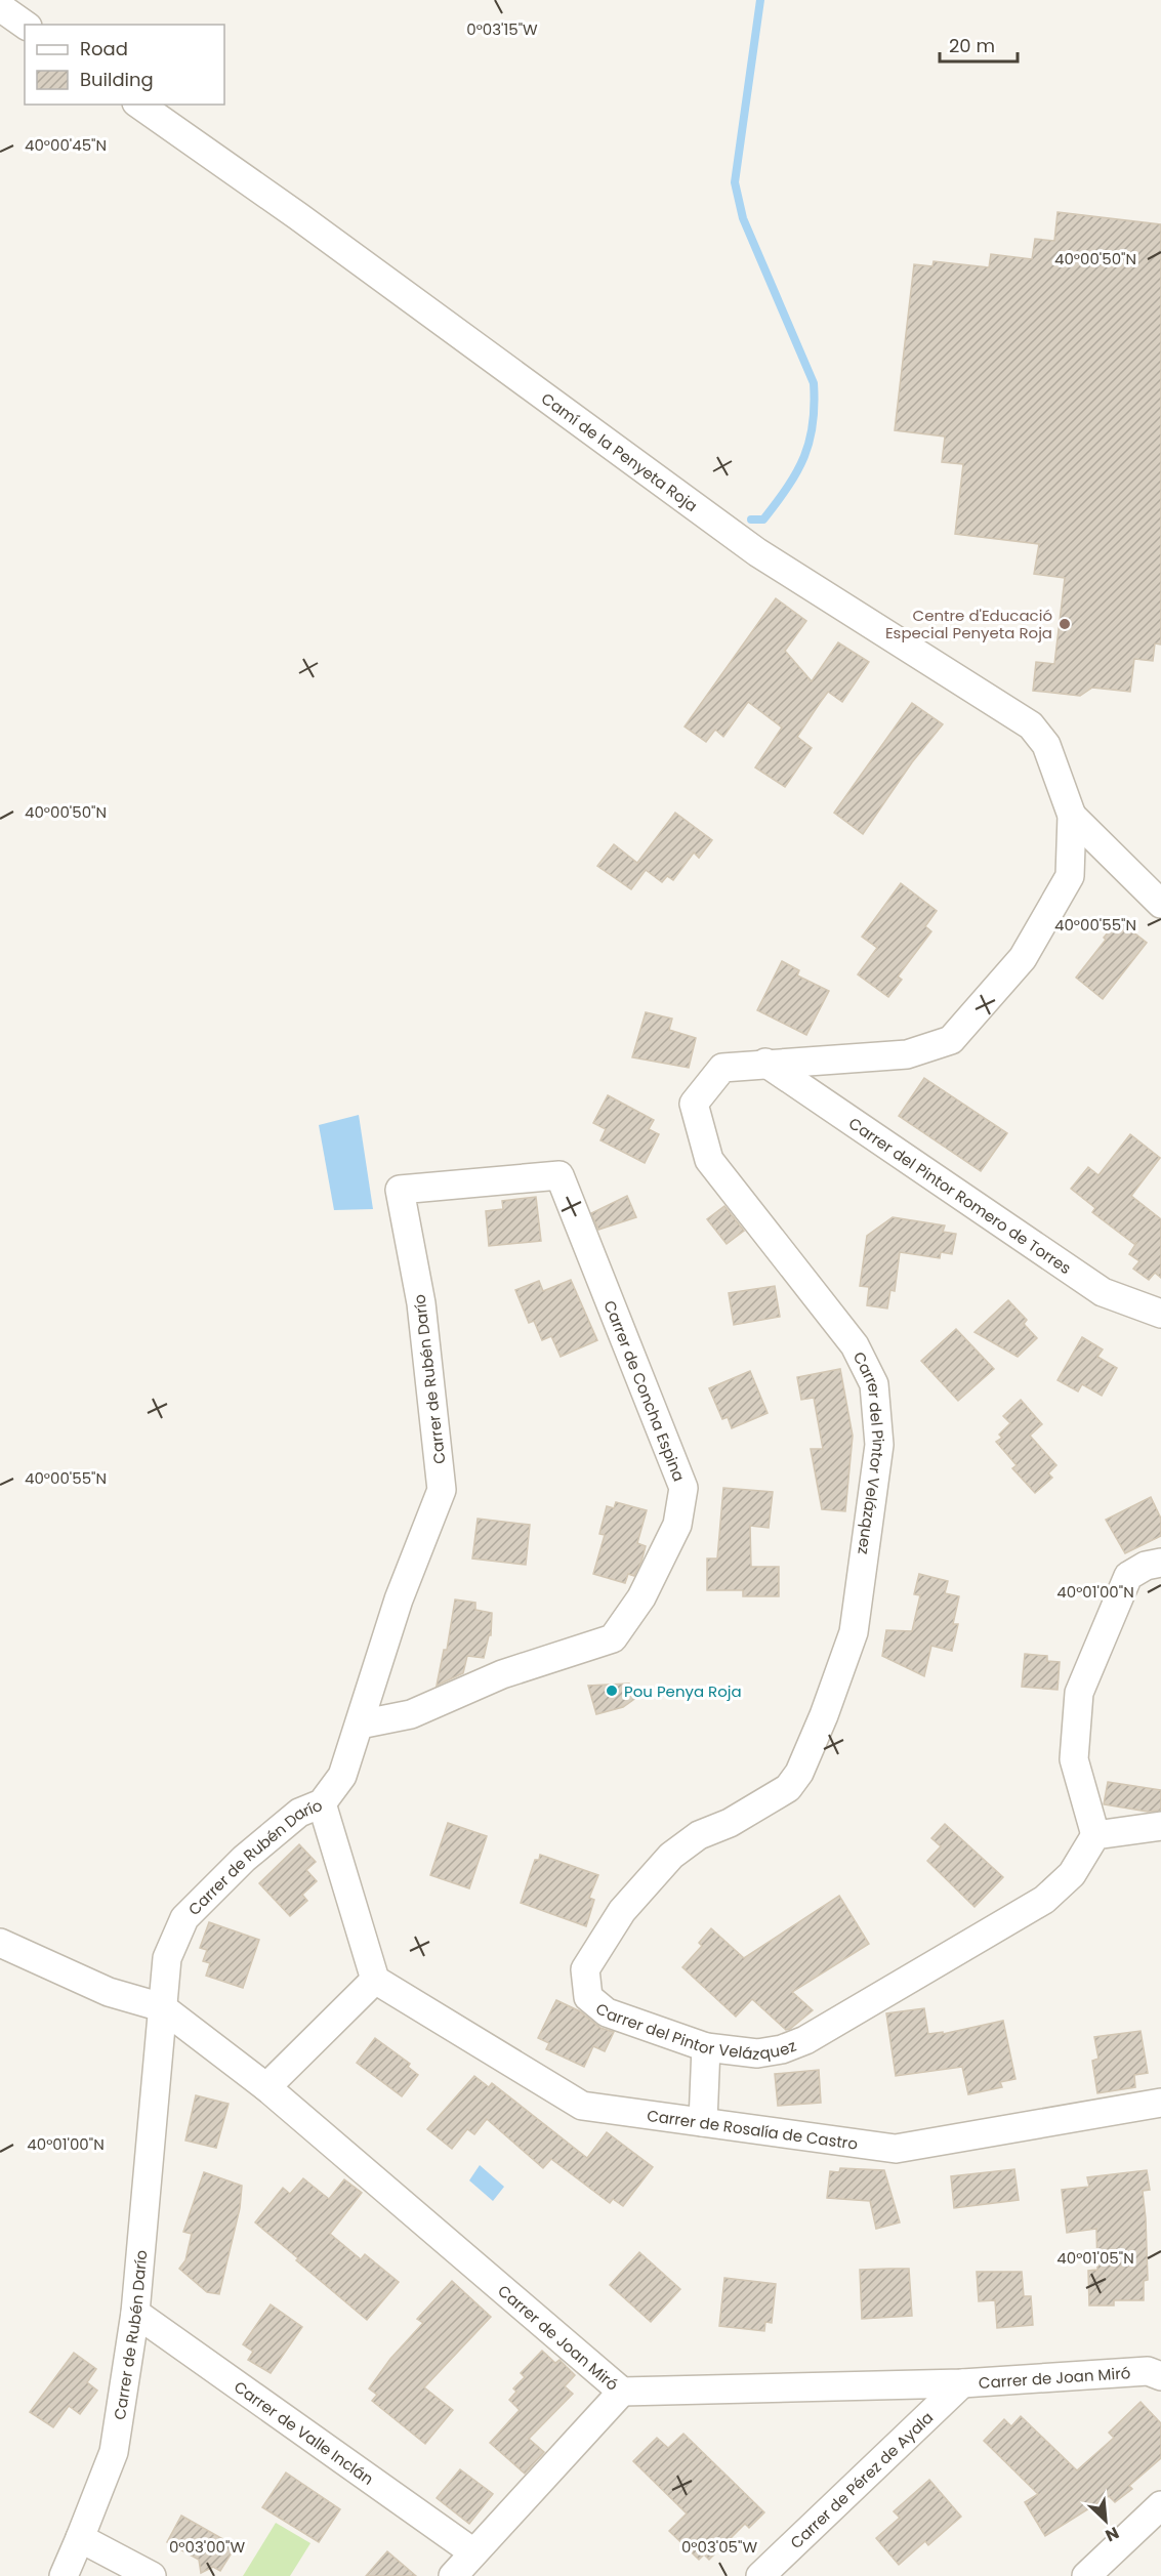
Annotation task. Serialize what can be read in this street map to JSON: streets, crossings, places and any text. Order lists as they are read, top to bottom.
{
  "streets": {
    "street": [
      "Camí de la Penyeta Roja",
      "Carrer del Pintor Romero de Torres",
      "Carrer de Rubén Darío",
      "Carrer de Concha Espina",
      "Carrer del Pintor Velázquez",
      "Carrer de Rosalía de Castro",
      "Carrer de Joan Miró",
      "Carrer de Valle Inclán",
      "Carrer de Pérez de Ayala"
    ]
  },
  "crossings": [
    ["Camí de la Penyeta Roja", "Carrer del Pintor Velázquez"],
    ["Carrer del Pintor Romero de Torres", "Carrer del Pintor Velázquez"],
    ["Carrer de Rubén Darío", "Carrer de Concha Espina"],
    ["Carrer de Rubén Darío", "Carrer de Joan Miró"],
    ["Carrer de Rubén Darío", "Carrer de Valle Inclán"],
    ["Carrer de Joan Miró", "Carrer de Pérez de Ayala"]
  ],
  "places": ["Centre d'Educació Especial Penyeta Roja", "Pou Penya Roja"],
  "legend": ["Road", "Building"],
  "scale_bar": "20 m",
  "north": "bottom right",
  "coordinates": [
    "0°03'15\"W",
    "40°00'45\"N",
    "40°00'50\"N",
    "40°00'55\"N",
    "40°01'00\"N",
    "40°01'05\"N",
    "0°03'00\"W",
    "0°03'05\"W"
  ]
}
